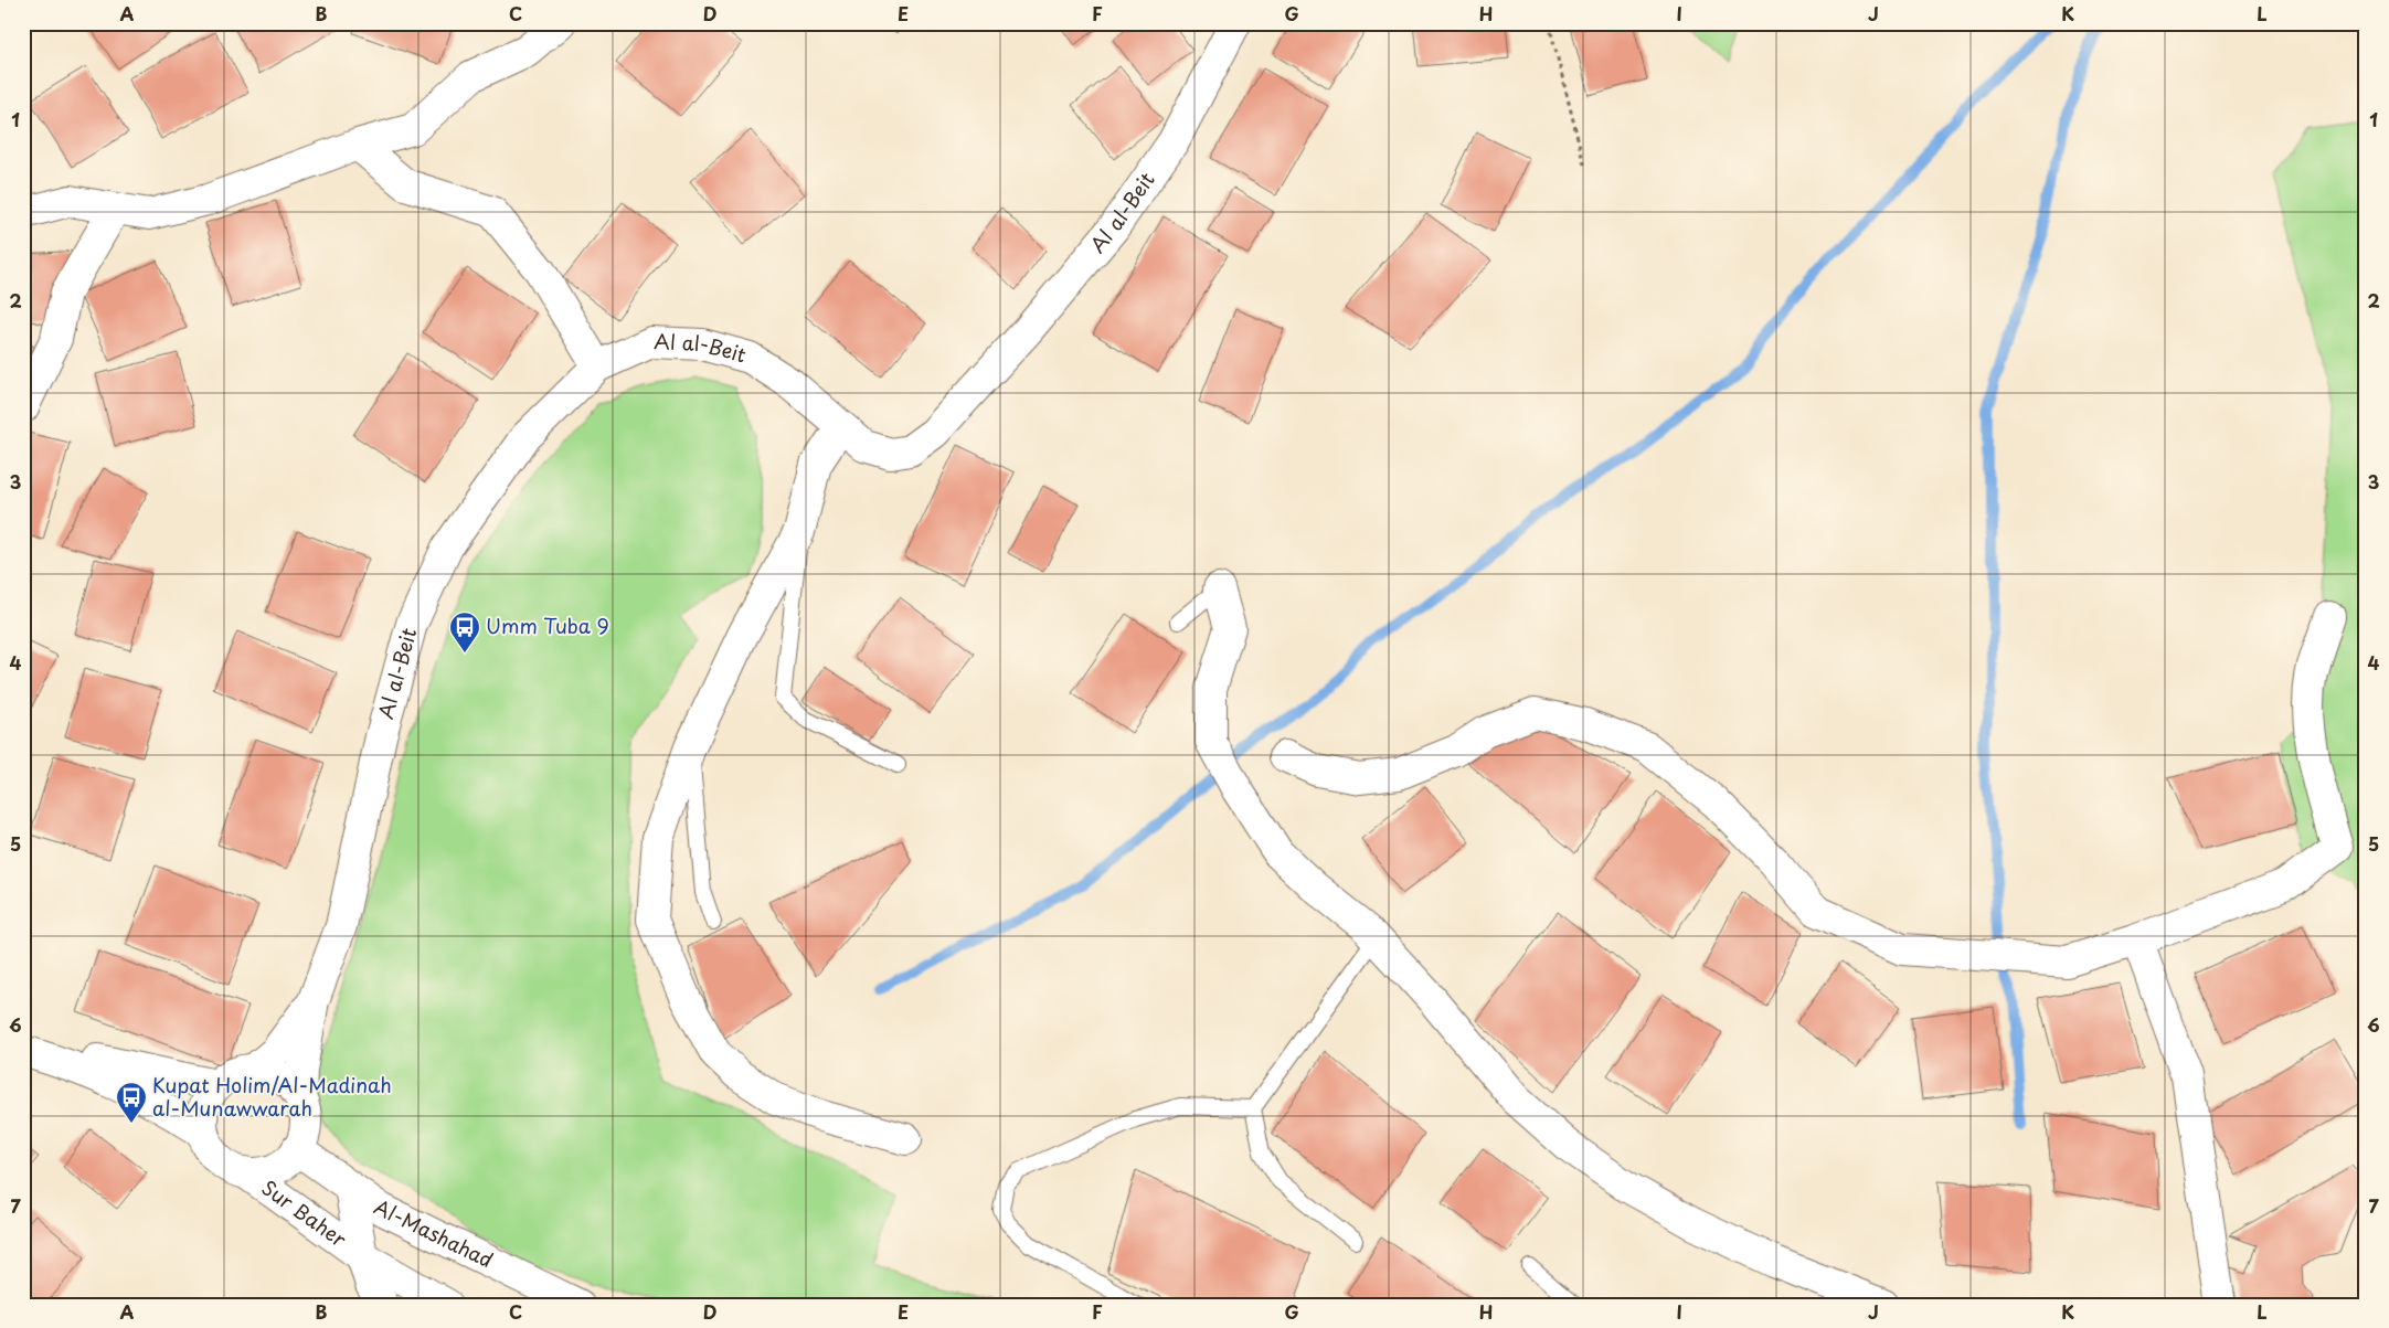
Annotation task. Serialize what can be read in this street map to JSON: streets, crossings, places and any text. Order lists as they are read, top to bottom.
{
  "streets": {
    "street": ["Al al-Beit", "Sur Baher", "Al-Mashahad"]
  },
  "crossings": [
    ["Al al-Beit", "Sur Baher"],
    ["Al al-Beit", "Al-Mashahad"],
    ["Sur Baher", "Al-Mashahad"]
  ],
  "places": {
    "bus stop": ["Umm Tuba 9", "Kupat Holim/Al-Madinah al-Munawwarah"]
  },
  "grid": {
    "columns": [
      "A",
      "B",
      "C",
      "D",
      "E",
      "F",
      "G",
      "H",
      "I",
      "J",
      "K",
      "L"
    ],
    "rows": [
      "1",
      "2",
      "3",
      "4",
      "5",
      "6",
      "7"
    ]
  }
}
